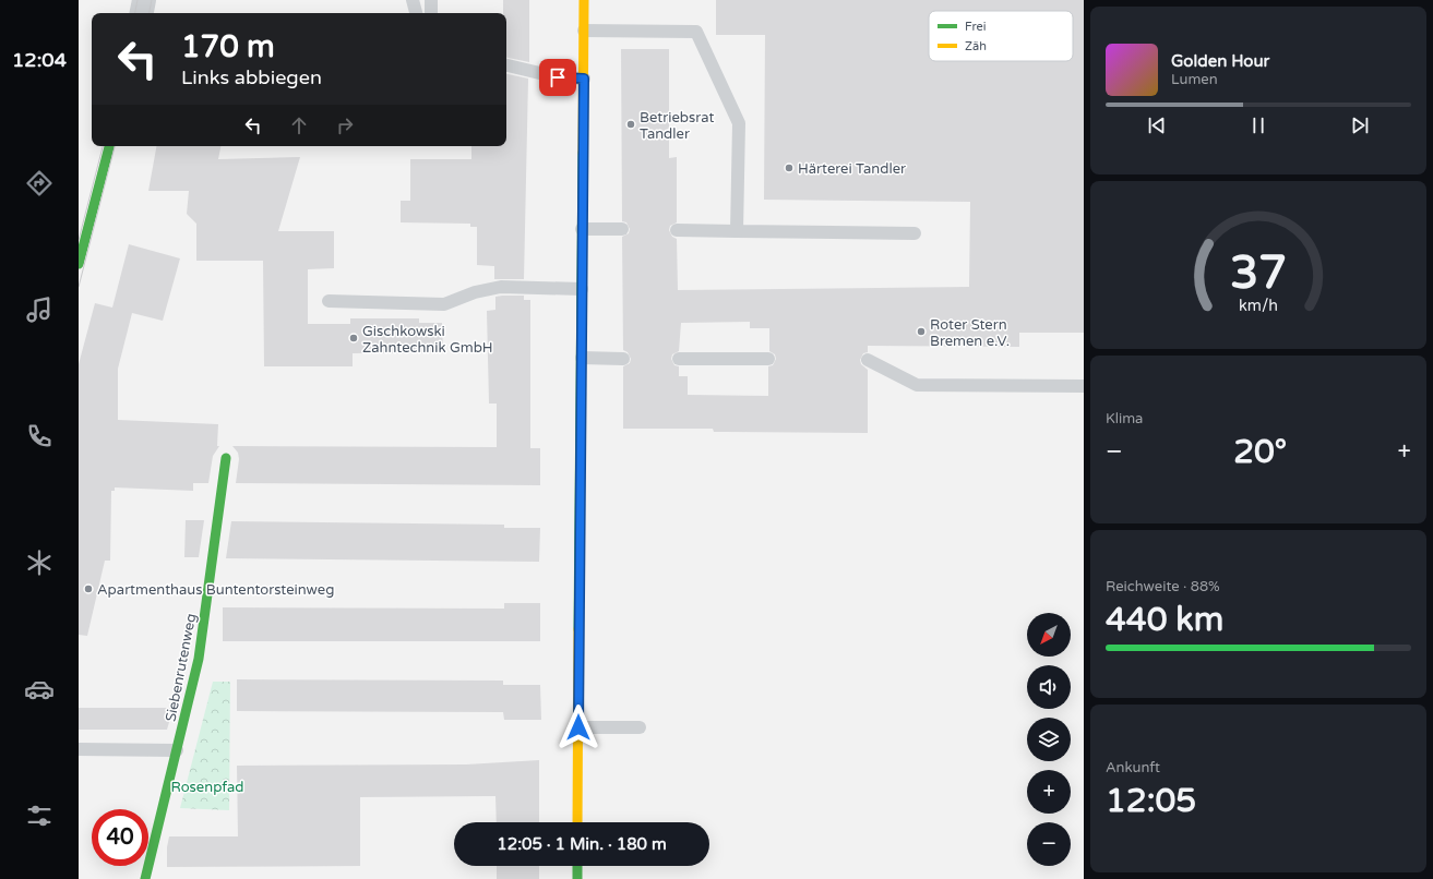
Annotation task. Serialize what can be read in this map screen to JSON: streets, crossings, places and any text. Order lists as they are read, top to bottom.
{
  "streets": {
    "street": ["Siebenrutenweg"]
  },
  "parks": ["Rosenpfad"],
  "places": [
    "Betriebsrat Tandler",
    "Härterei Tandler",
    "Roter Stern Bremen e.V.",
    "Gischkowski Zahntechnik GmbH",
    "Apartmenthaus Buntentorsteinweg"
  ],
  "legend": ["Frei", "Zäh"],
  "north": "bottom left",
  "page": {
    "tabs": "12:04",
    "turn": ["170 m", "Links abbiegen"],
    "song": ["Golden Hour", "Lumen"],
    "tile": [
      "Klima",
      ["Reichweite · 88%", "440 km"],
      ["Ankunft", "12:05"]
    ],
    "heat": ["−", "20°", "+"],
    "map_buttons": ["+", "−"],
    "limit": "40",
    "trip": "12:05 · 1 Min. · 180 m",
    "gauge": ["37", "km/h"]
  }
}
